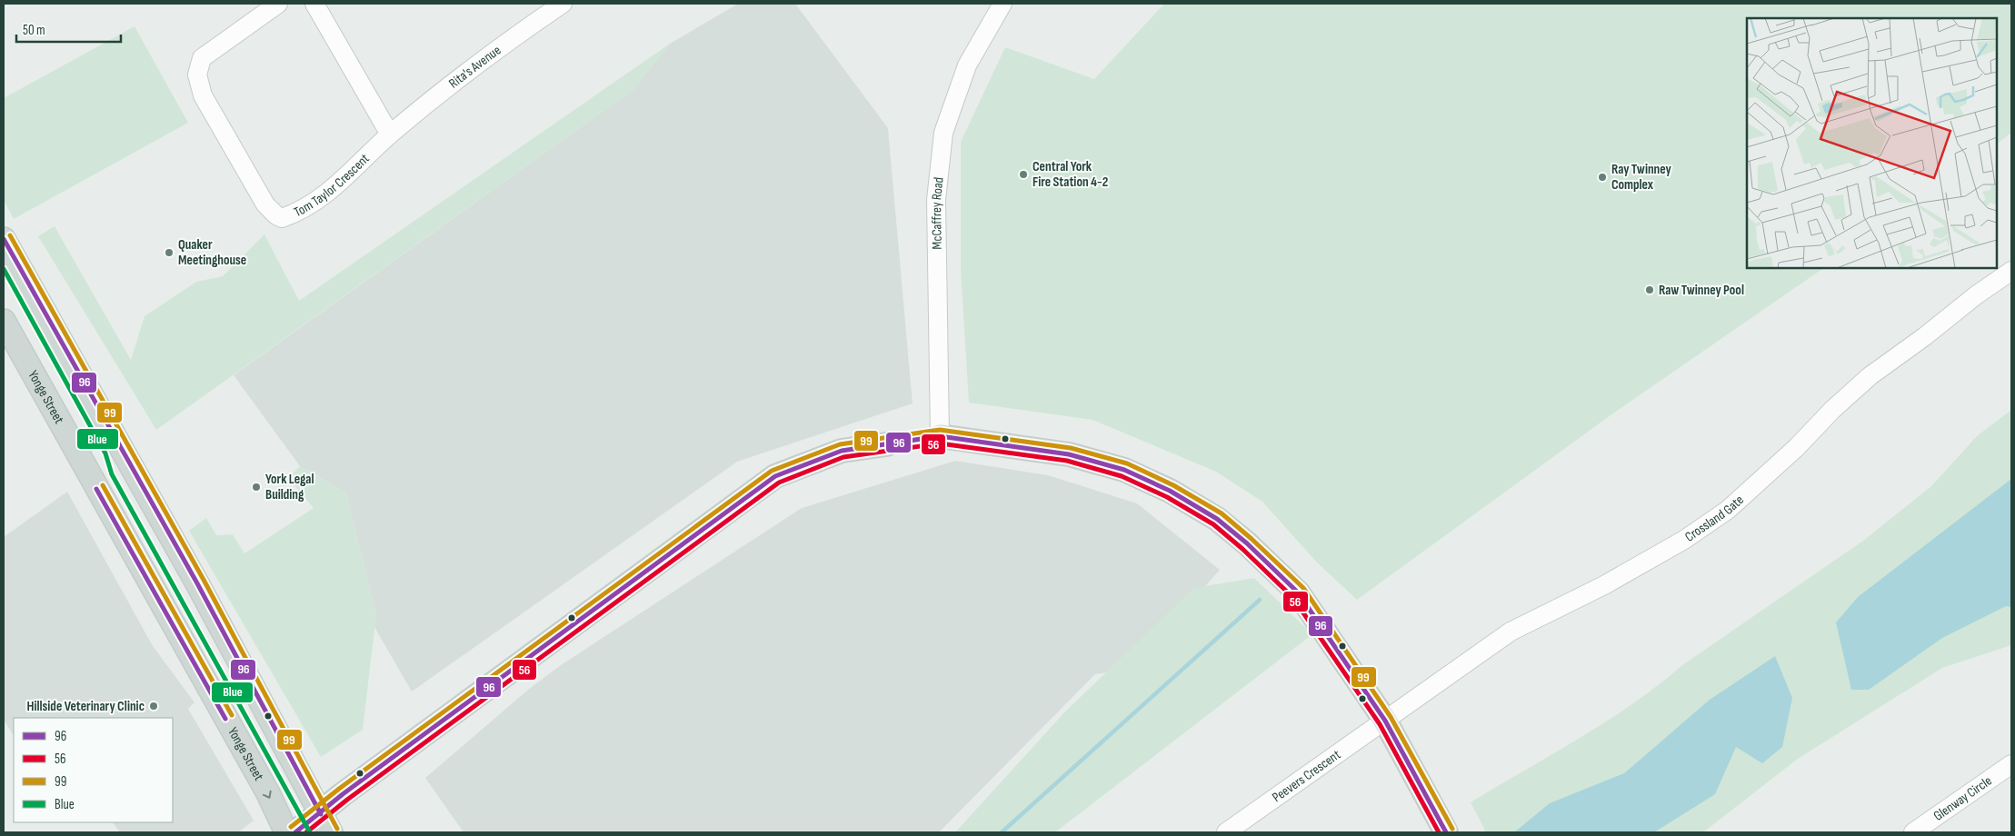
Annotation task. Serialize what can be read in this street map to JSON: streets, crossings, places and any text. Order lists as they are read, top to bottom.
{
  "streets": {
    "main road": ["Yonge Street"],
    "street": [
      "Rita's Avenue",
      "Tom Taylor Crescent",
      "McCaffrey Road",
      "Crossland Gate",
      "Peevers Crescent",
      "Glenway Circle"
    ]
  },
  "crossings": [
    ["Rita's Avenue", "Tom Taylor Crescent"],
    ["Crossland Gate", "Peevers Crescent"]
  ],
  "places": [
    "Central York Fire Station 4-2",
    "Ray Twinney Complex",
    "Quaker Meetinghouse",
    "Raw Twinney Pool",
    "York Legal Building",
    "Hillside Veterinary Clinic"
  ],
  "lines": [
    "transit line 99",
    "transit line 96",
    "transit line Blue",
    "transit line 56"
  ],
  "legend": [
    "96",
    "56",
    "99",
    "Blue"
  ],
  "scale_bar": "50 m"
}
